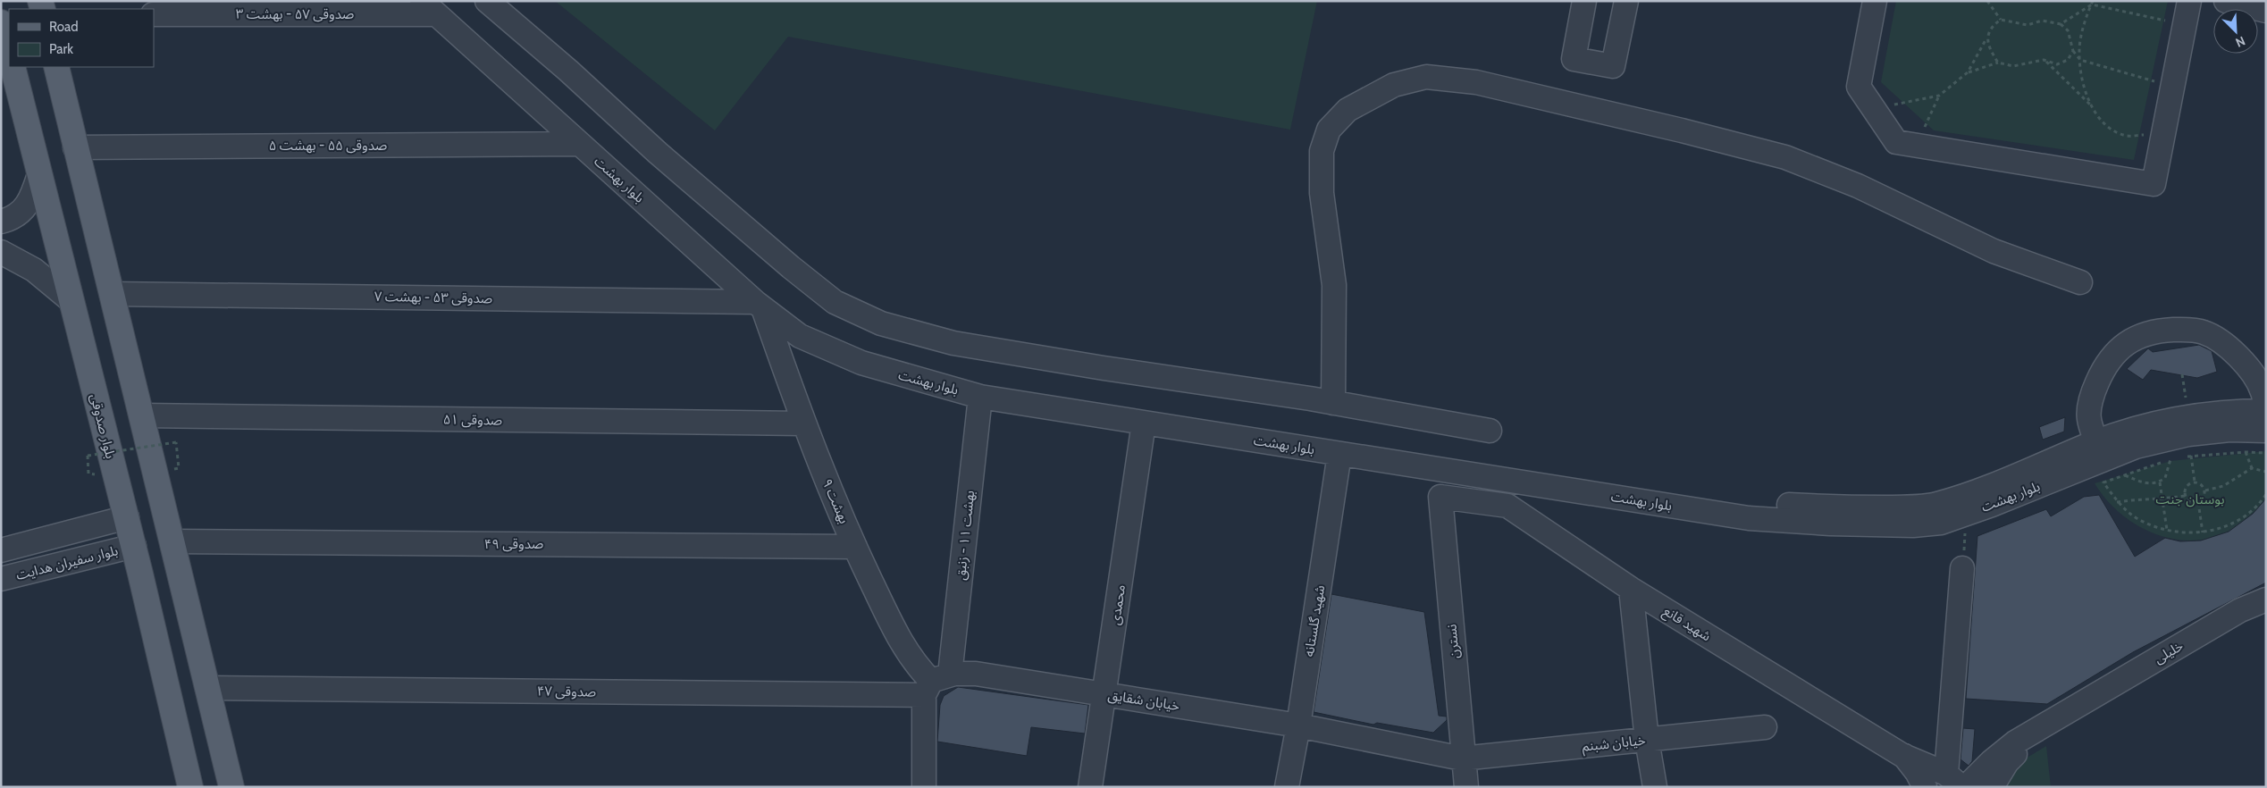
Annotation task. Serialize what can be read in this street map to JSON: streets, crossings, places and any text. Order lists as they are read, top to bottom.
{
  "streets": {
    "main road": ["بلوار صدوقی"],
    "street": [
      "صدوقی ۵۷ - بهشت ۳",
      "صدوقی ۵۵ - بهشت ۵",
      "بلوار بهشت",
      "صدوقی ۵۳ - بهشت ۷",
      "صدوقی ۵۱",
      "بهشت ۹",
      "بهشت ۱۱ - زنبق",
      "صدوقی ۴۹",
      "بلوار سفیران هدایت",
      "محمدی",
      "شهید گلستانه",
      "شهید قانع",
      "نسترن",
      "خلیلی",
      "صدوقی ۴۷",
      "خیابان شقایق",
      "خیابان شبنم"
    ]
  },
  "crossings": [
    ["صدوقی ۵۷ - بهشت ۳", "بلوار بهشت"],
    ["صدوقی ۵۵ - بهشت ۵", "بلوار بهشت"],
    ["بلوار بهشت", "صدوقی ۵۳ - بهشت ۷"],
    ["بلوار بهشت", "بهشت ۹"],
    ["بلوار بهشت", "بهشت ۱۱ - زنبق"],
    ["بلوار بهشت", "محمدی"],
    ["بلوار بهشت", "شهید گلستانه"],
    ["صدوقی ۵۳ - بهشت ۷", "بهشت ۹"],
    ["صدوقی ۵۱", "بهشت ۹"],
    ["بلوار صدوقی", "بلوار سفیران هدایت"],
    ["بهشت ۹", "بهشت ۱۱ - زنبق"],
    ["بهشت ۹", "صدوقی ۴۹"],
    ["بهشت ۹", "صدوقی ۴۷"],
    ["بهشت ۹", "خیابان شقایق"],
    ["بهشت ۱۱ - زنبق", "صدوقی ۴۷"],
    ["بهشت ۱۱ - زنبق", "خیابان شقایق"],
    ["محمدی", "خیابان شقایق"],
    ["شهید گلستانه", "خیابان شقایق"],
    ["نسترن", "خیابان شقایق"],
    ["نسترن", "خیابان شبنم"],
    ["صدوقی ۴۷", "خیابان شقایق"],
    ["خیابان شقایق", "خیابان شبنم"]
  ],
  "parks": ["بوستان جنت"],
  "legend": ["Road", "Park"],
  "north": "bottom right"
}
